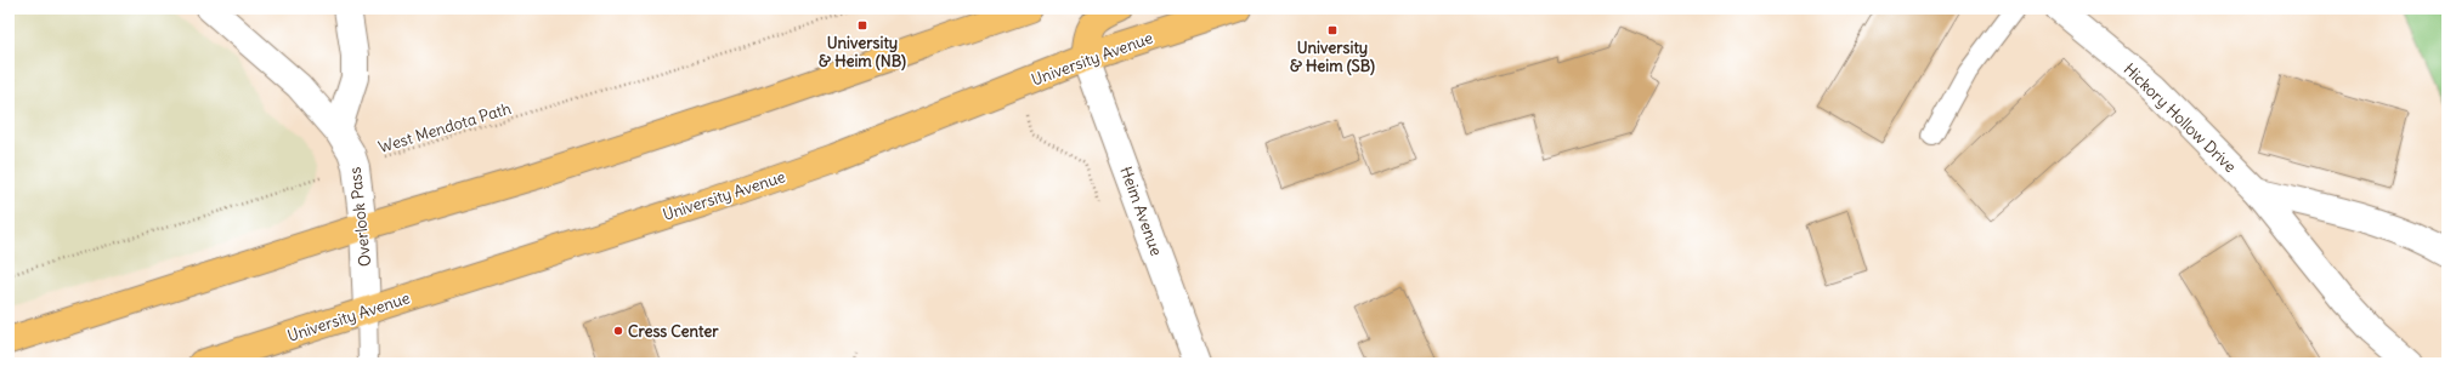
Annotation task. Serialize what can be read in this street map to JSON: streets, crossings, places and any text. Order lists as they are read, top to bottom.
{
  "streets": {
    "main road": ["University Avenue"],
    "street": ["Hickory Hollow Drive", "Heim Avenue", "Overlook Pass"],
    "path": ["West Mendota Path"]
  },
  "crossings": [
    ["University Avenue", "Heim Avenue"],
    ["University Avenue", "Overlook Pass"],
    ["West Mendota Path", "Overlook Pass"]
  ],
  "places": {
    "transit": ["University & Heim (NB)", "University & Heim (SB)"],
    "other": ["Cress Center"]
  }
}
